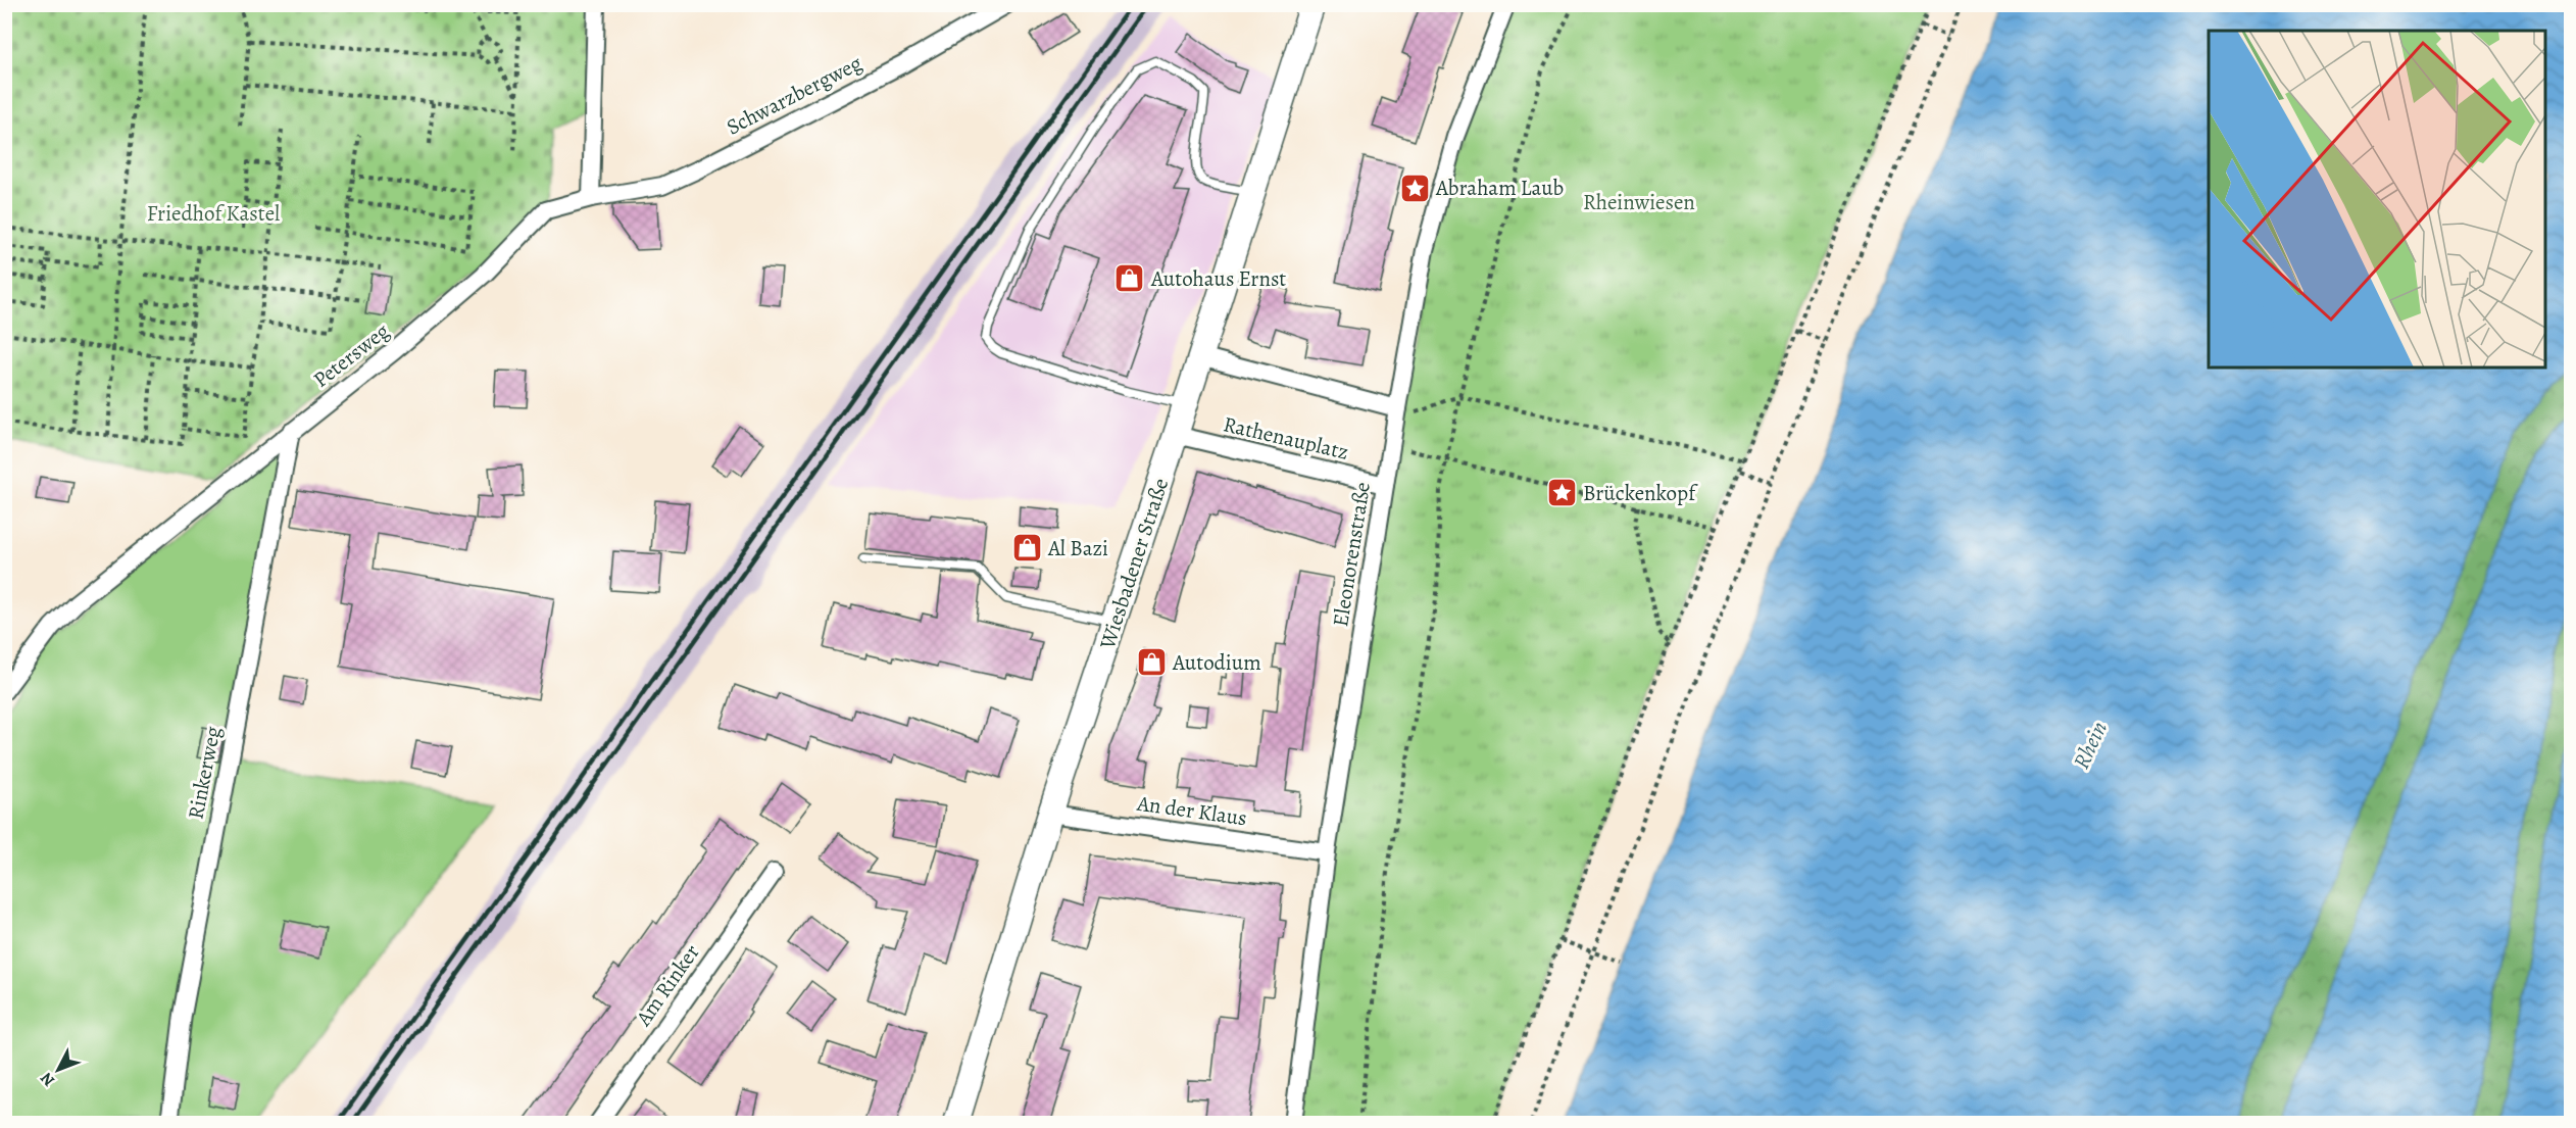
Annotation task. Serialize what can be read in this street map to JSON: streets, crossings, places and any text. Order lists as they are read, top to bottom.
{
  "streets": {
    "main road": ["Wiesbadener Straße"],
    "street": [
      "Schwarzbergweg",
      "Petersweg",
      "Rathenauplatz",
      "Eleonorenstraße",
      "Rinkerweg",
      "An der Klaus",
      "Am Rinker"
    ]
  },
  "crossings": [
    ["Schwarzbergweg", "Petersweg"],
    ["Petersweg", "Rinkerweg"],
    ["Rathenauplatz", "Eleonorenstraße"],
    ["Rathenauplatz", "Wiesbadener Straße"],
    ["Eleonorenstraße", "An der Klaus"],
    ["Wiesbadener Straße", "An der Klaus"]
  ],
  "water": ["Rhein"],
  "parks": ["Rheinwiesen", "Friedhof Kastel"],
  "places": {
    "place": ["Abraham Laub", "Brückenkopf"],
    "shop": ["Autohaus Ernst", "Al Bazi", "Autodium"]
  },
  "north": "bottom left"
}
